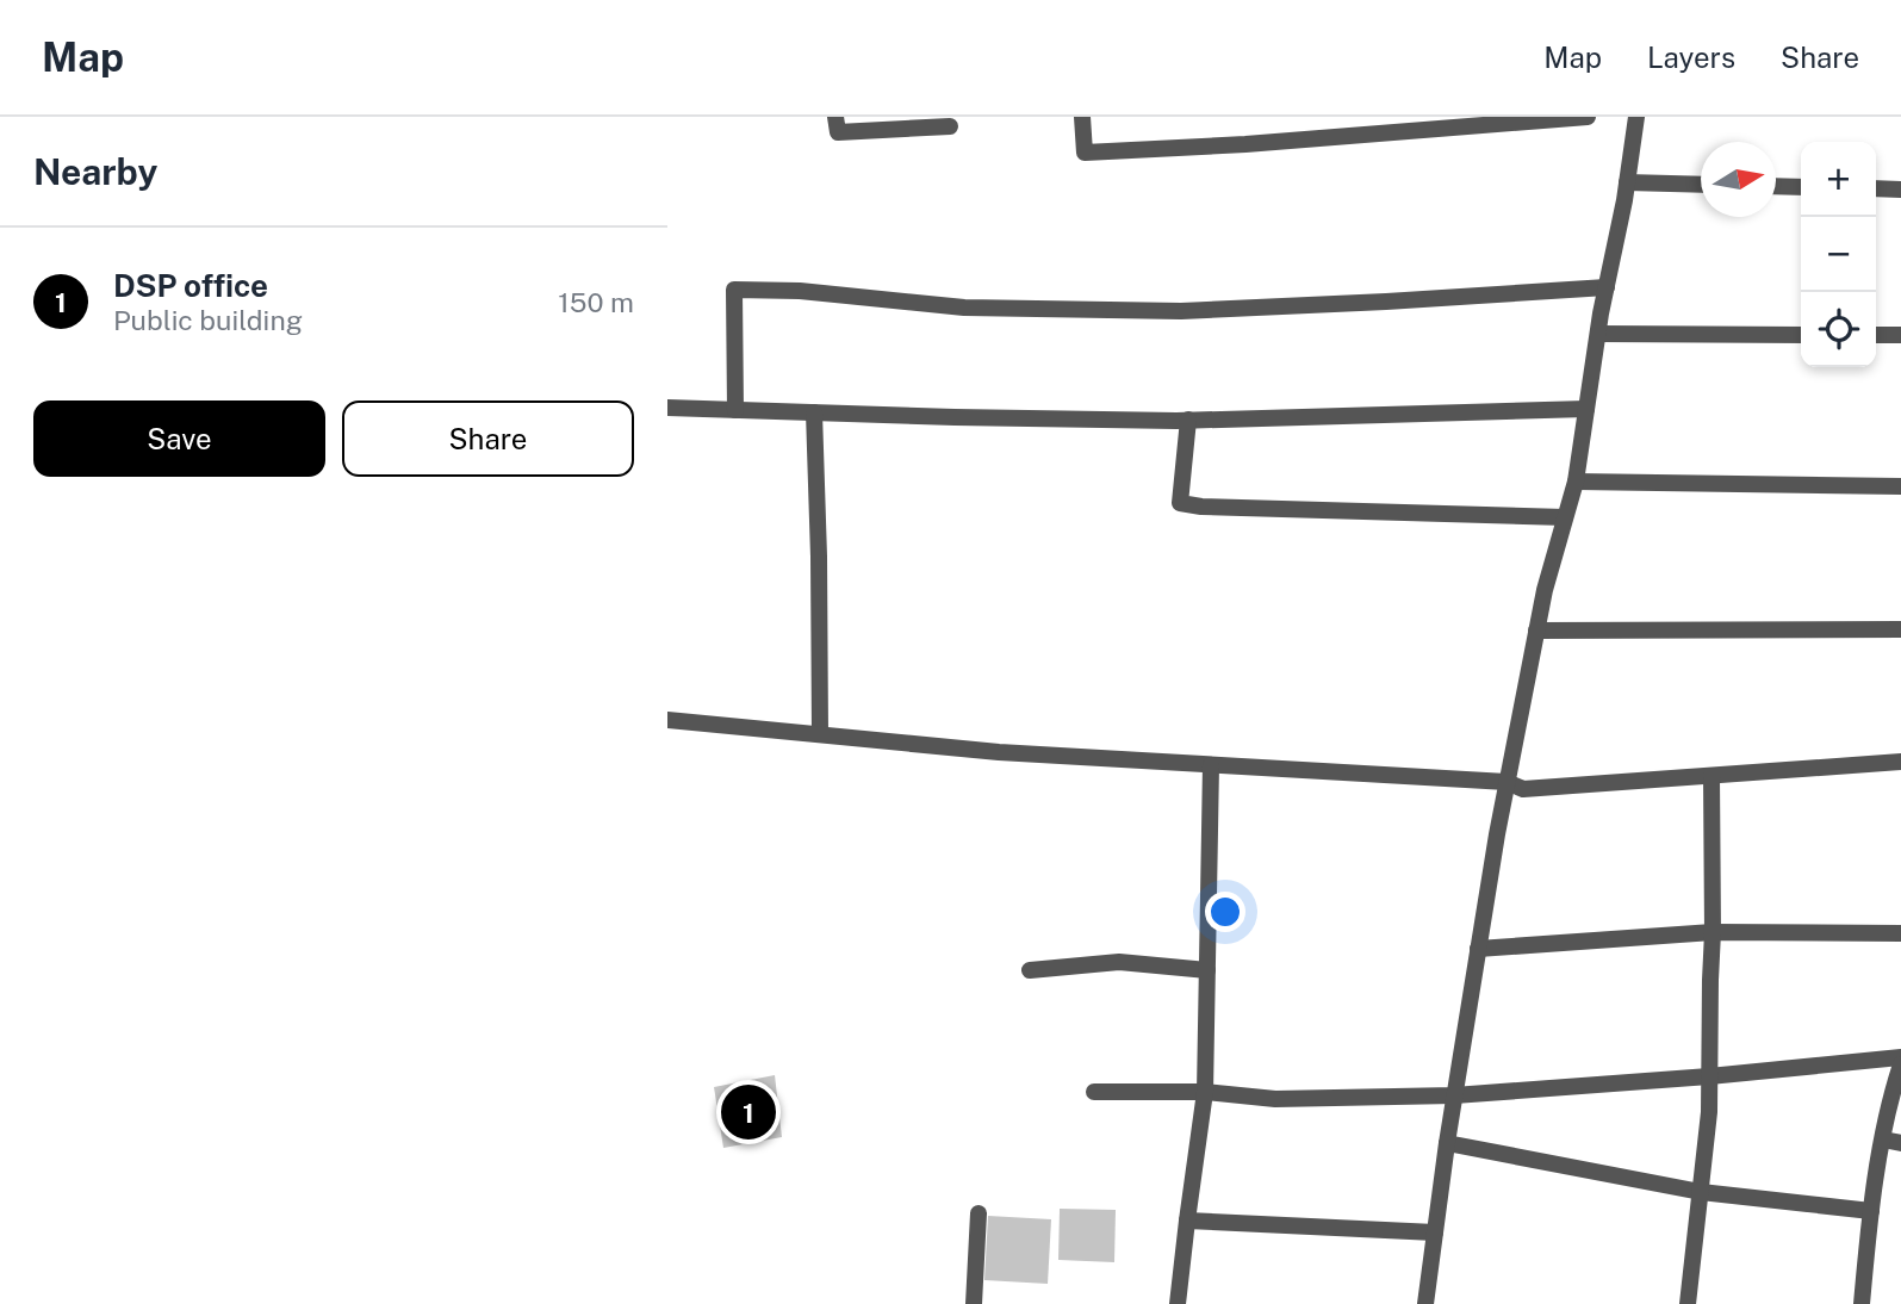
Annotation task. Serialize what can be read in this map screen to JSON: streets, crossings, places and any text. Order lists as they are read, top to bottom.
{
  "north": "right",
  "page": {
    "header": "Map",
    "nav": ["Map", "Layers", "Share"],
    "heading": "Nearby",
    "map_buttons": ["+", "−"],
    "list": [
      {
        "mark": "1",
        "name": "DSP office",
        "note": "Public building",
        "value": "150 m"
      }
    ],
    "buttons": ["Save", "Share"],
    "pins": "1"
  }
}
